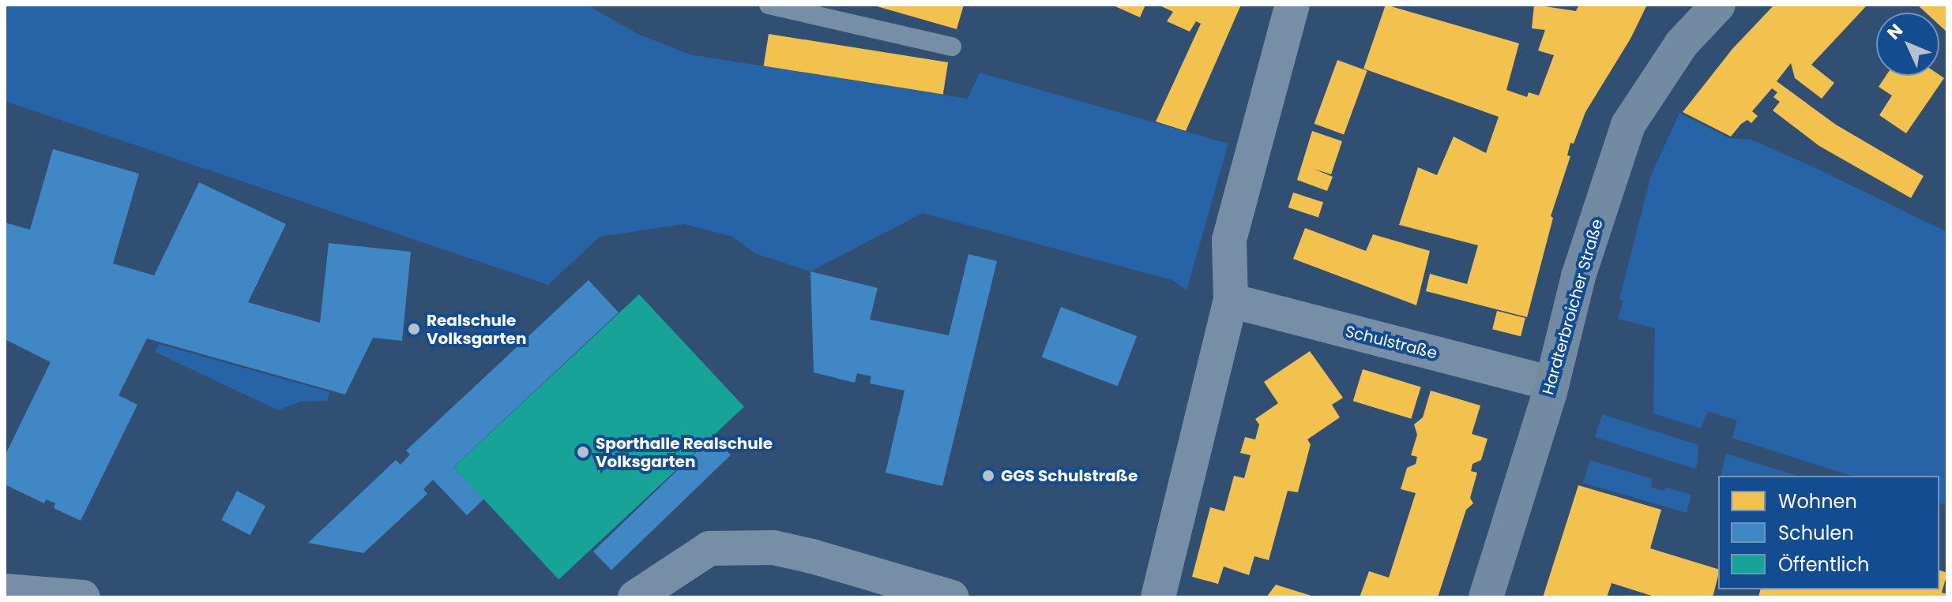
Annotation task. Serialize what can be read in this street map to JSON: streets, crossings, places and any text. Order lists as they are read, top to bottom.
{
  "streets": {
    "street": ["Hardterbroicher Straße", "Schulstraße"]
  },
  "crossings": [
    ["Hardterbroicher Straße", "Schulstraße"]
  ],
  "places": ["Realschule Volksgarten", "Sporthalle Realschule Volksgarten", "GGS Schulstraße"],
  "legend": ["Wohnen", "Schulen", "Öffentlich"],
  "north": "top left"
}
